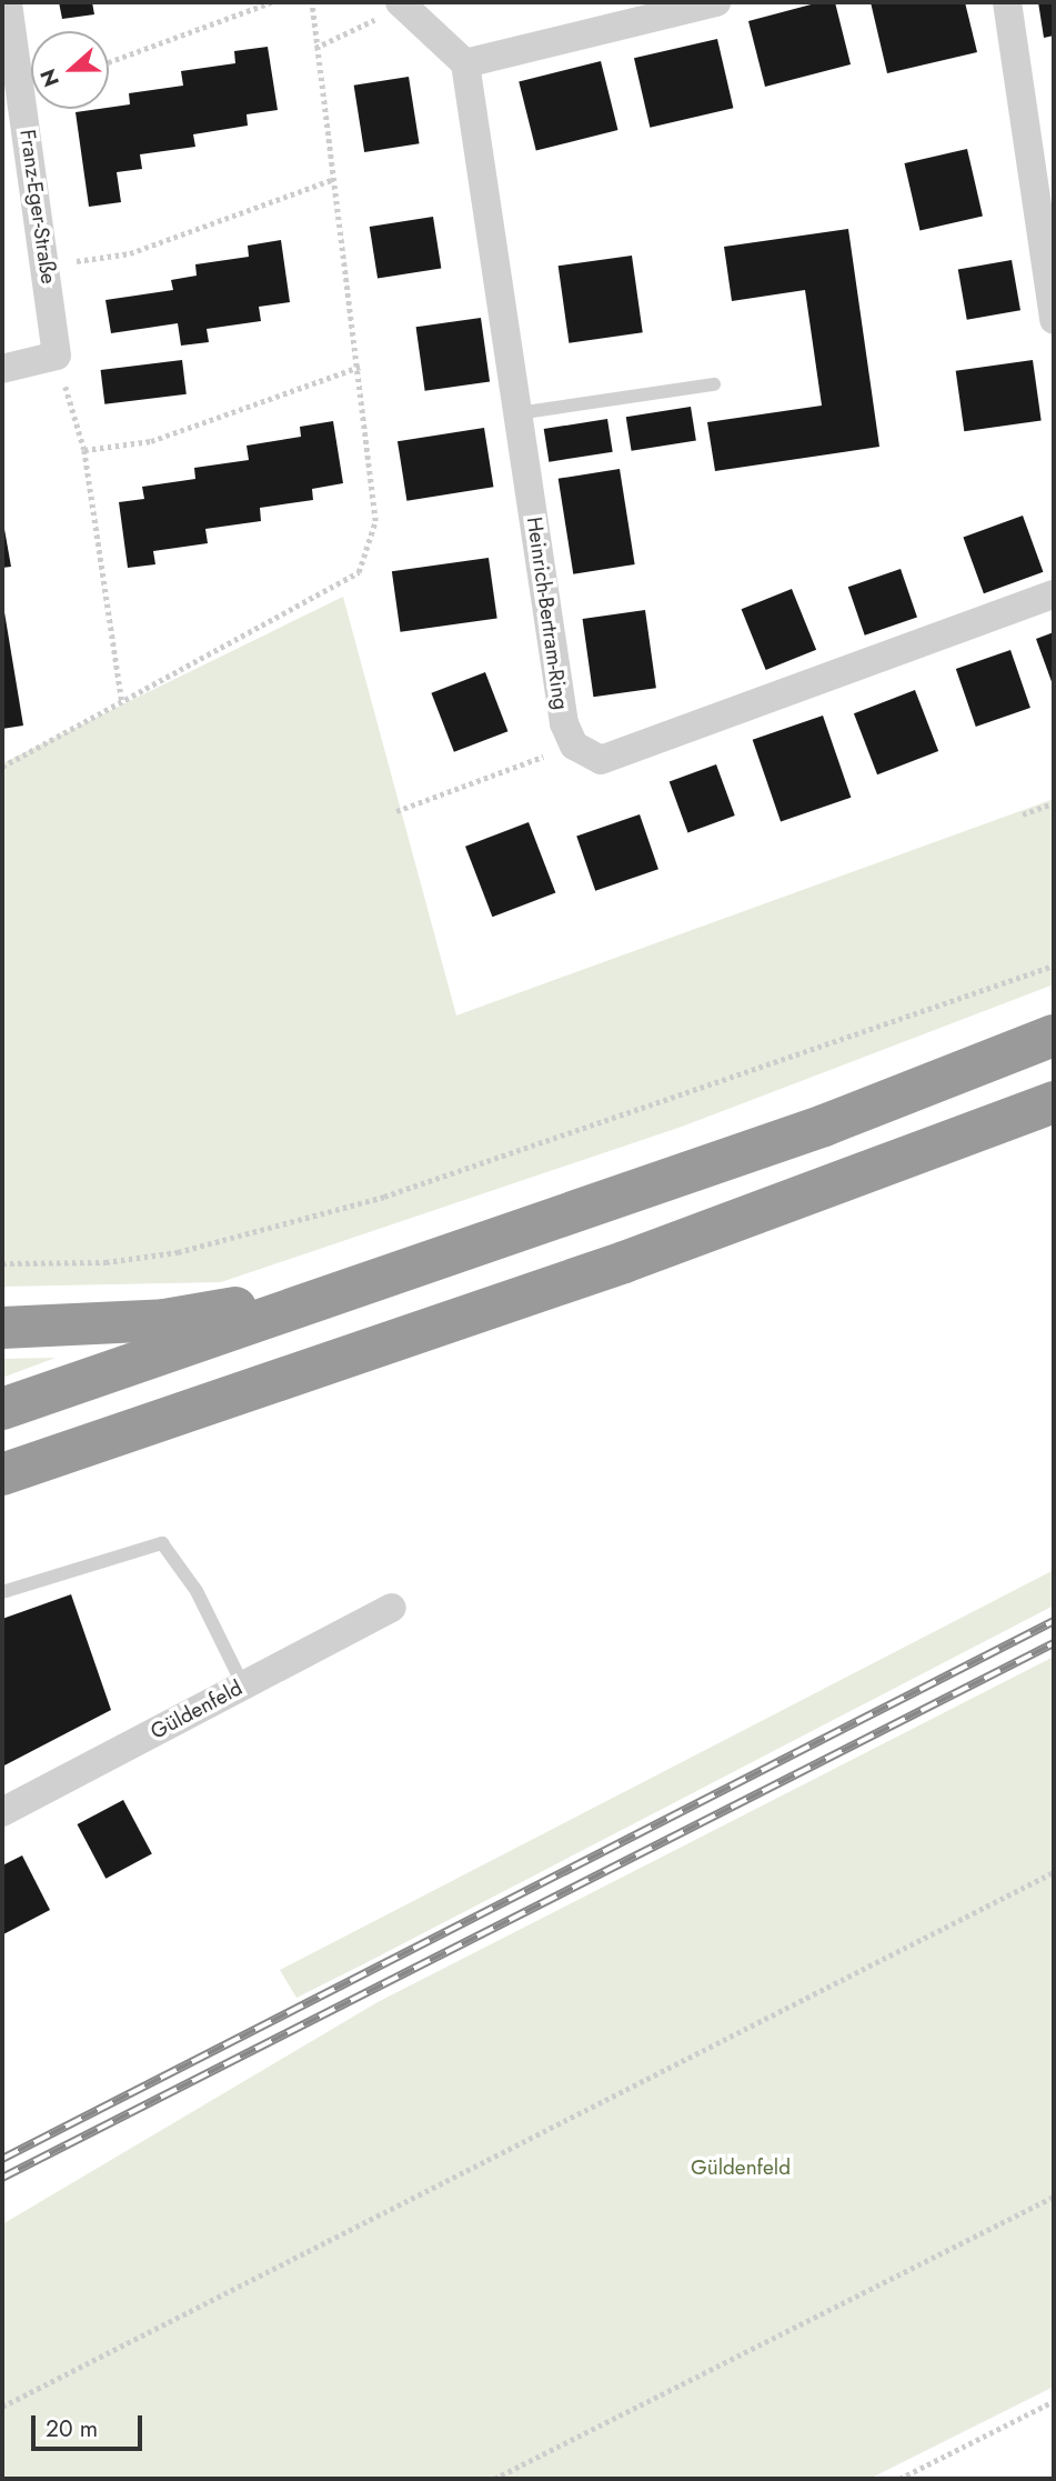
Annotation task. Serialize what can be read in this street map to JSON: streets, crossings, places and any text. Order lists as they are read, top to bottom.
{
  "streets": {
    "street": ["Franz-Eger-Straße", "Heinrich-Bertram-Ring", "Güldenfeld"]
  },
  "parks": ["Güldenfeld"],
  "scale_bar": "20 m",
  "north": "left"
}
